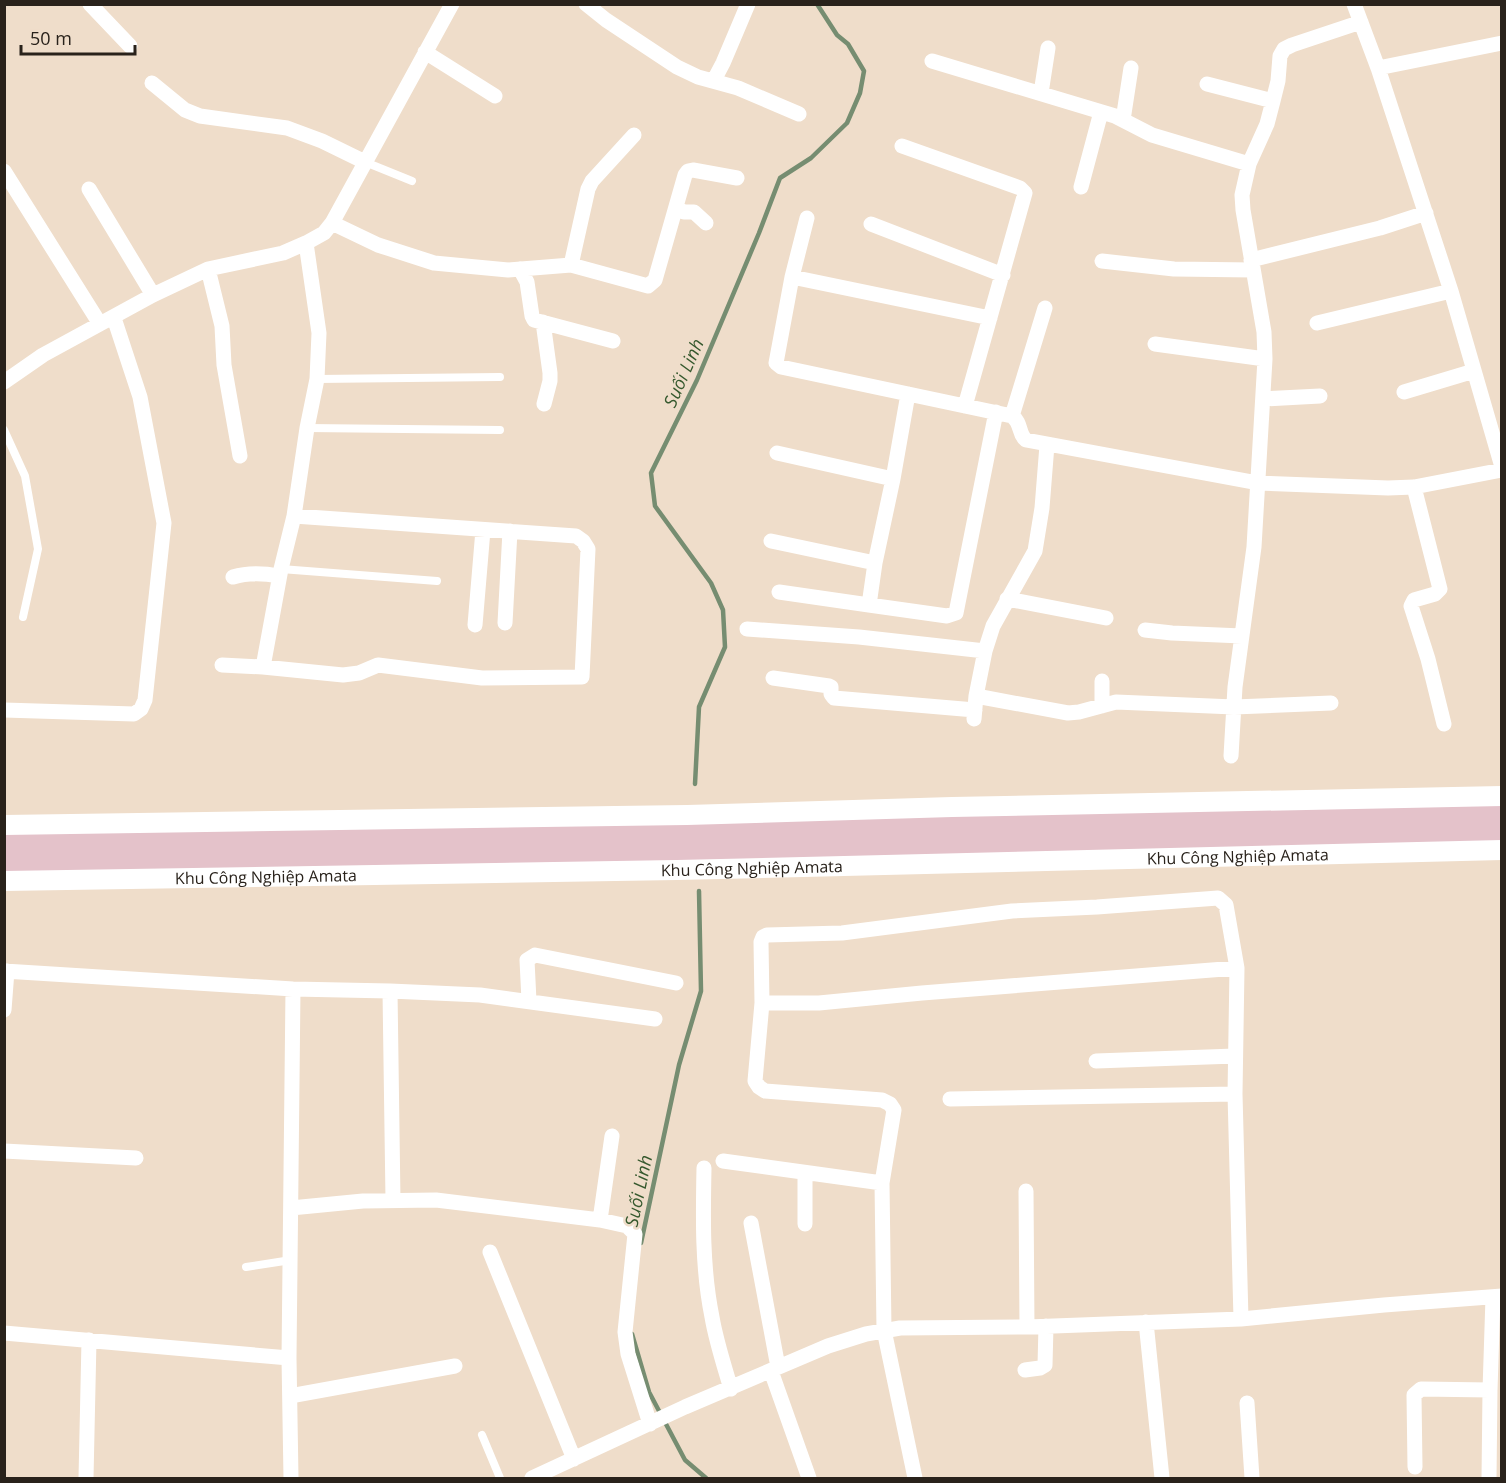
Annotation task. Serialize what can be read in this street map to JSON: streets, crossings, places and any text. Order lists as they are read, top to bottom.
{
  "streets": {
    "street": ["Khu Công Nghiệp Amata"]
  },
  "water": ["Suối Linh"],
  "scale_bar": "50 m"
}
